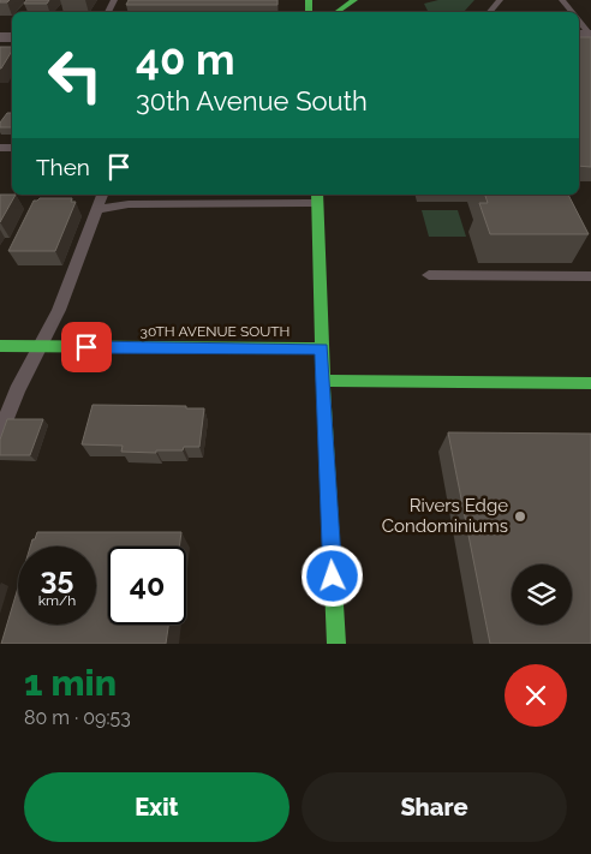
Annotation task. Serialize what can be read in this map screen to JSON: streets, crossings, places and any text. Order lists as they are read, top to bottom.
{
  "streets": {
    "street": ["30TH AVENUE SOUTH"]
  },
  "places": ["Rivers Edge Condominiums"],
  "page": {
    "turn": ["40 m", "30th Avenue South"],
    "then": "Then",
    "speed": "35 km/h",
    "limit": "40",
    "heading": ["1 min", "80 m · 09:53"],
    "buttons": ["Exit", "Share"]
  }
}
